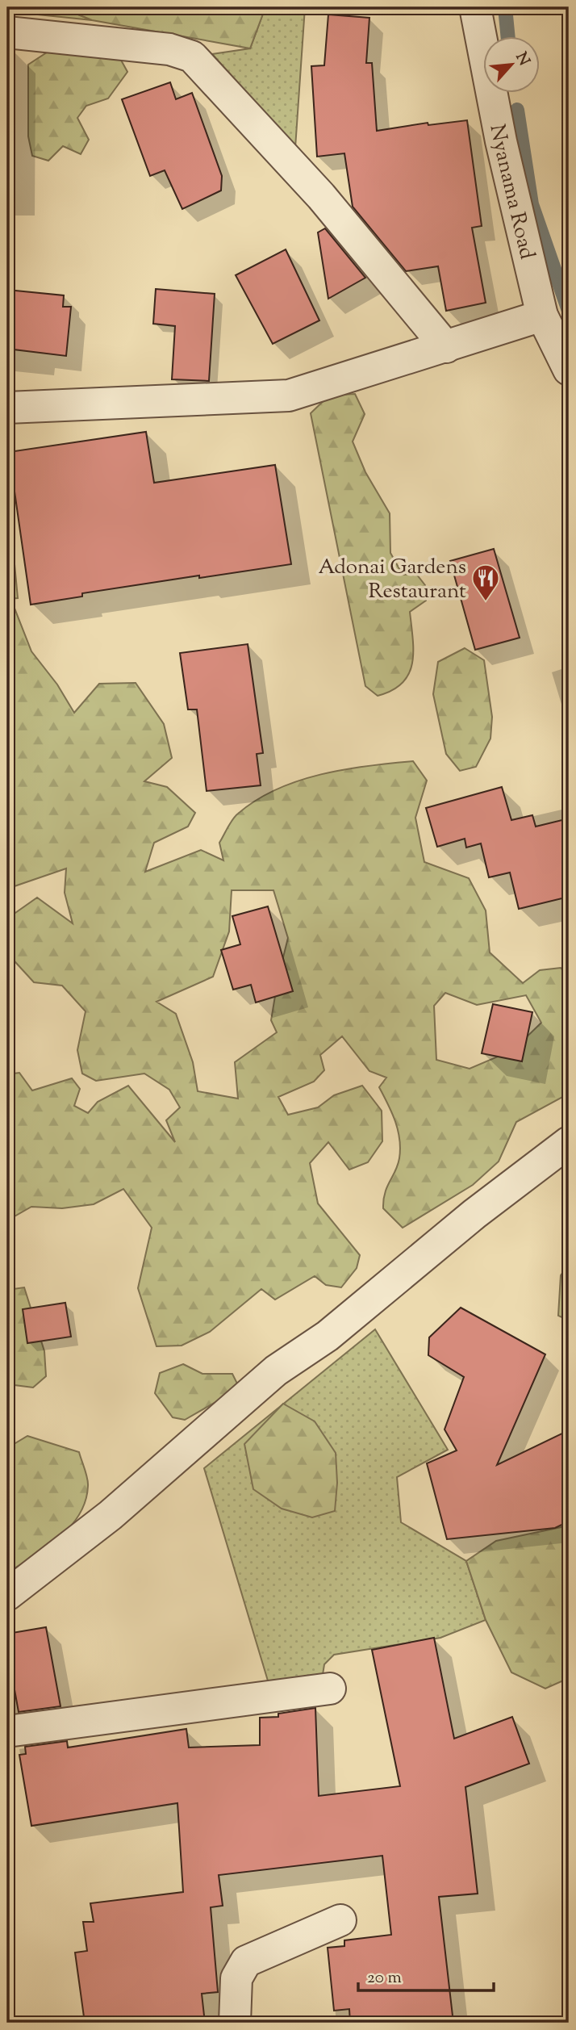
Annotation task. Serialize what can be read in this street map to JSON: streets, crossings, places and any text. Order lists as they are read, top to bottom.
{
  "streets": {
    "street": ["Nyanama Road"]
  },
  "places": {
    "restaurant": ["Adonai Gardens Restaurant"]
  },
  "scale_bar": "20 m",
  "north": "top right"
}
